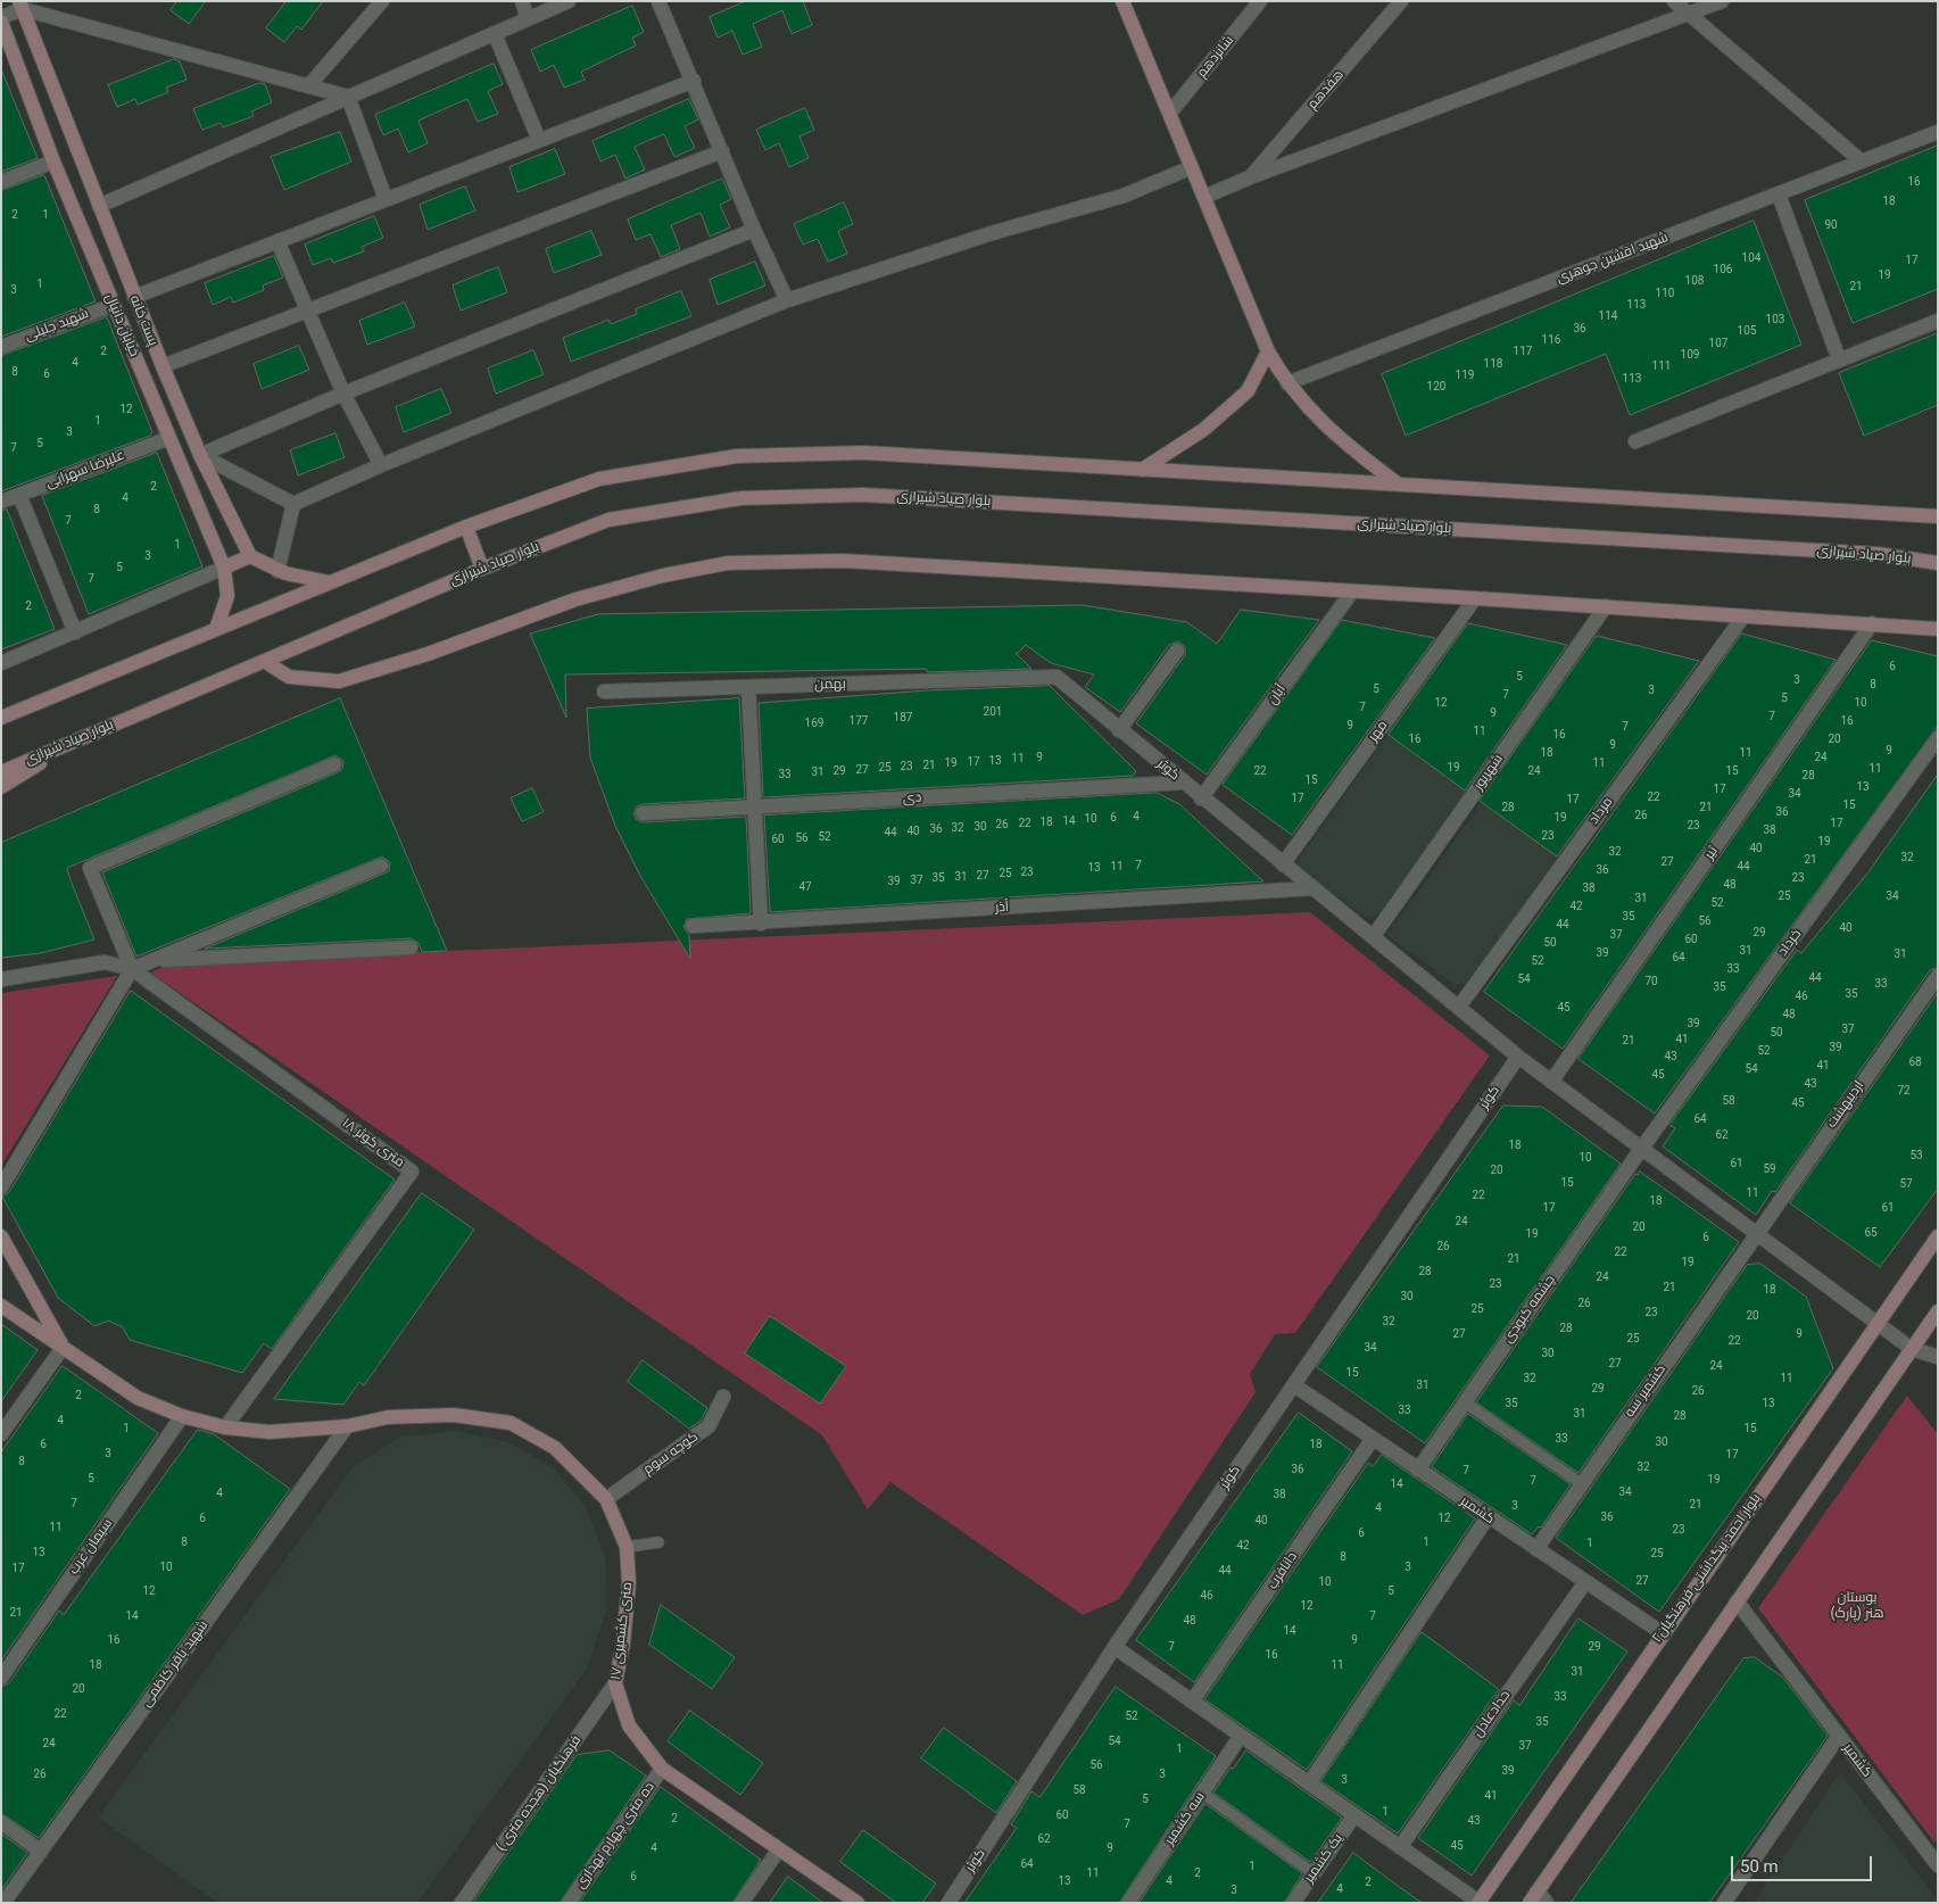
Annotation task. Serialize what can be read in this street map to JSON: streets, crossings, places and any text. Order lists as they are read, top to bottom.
{
  "streets": {
    "main road": [
      "پست خانه",
      "خیابان دانیال",
      "بلوار صیاد شیرازی",
      "بلوار احمد بیگداشتی فرهنگیان۲",
      "۱۷ متری کشمیری"
    ],
    "street": [
      "شانزدهم",
      "هفدهم",
      "شهید افشین جوهری",
      "شهید جلیلی",
      "علیرضا سهرابی",
      "بهمن",
      "آبان",
      "مهر",
      "کوثر",
      "شهریور",
      "دی",
      "مرداد",
      "تیر",
      "آذر",
      "خرداد",
      "اردیبهشت",
      "۱۸ متری کوثر",
      "چشمه کبودی",
      "کشمیر سه",
      "کوچه سوم",
      "کشمیر",
      "سیمان غرب",
      "دانافرب",
      "شهید باقر کاظمی",
      "حدادعادل",
      "فرهنگیان (هجده متری )",
      "سه کشمیر",
      "ده متری چهارم بهداری",
      "یک کشمیر"
    ]
  },
  "crossings": [
    ["شهید جلیلی", "خیابان دانیال"],
    ["خیابان دانیال", "علیرضا سهرابی"],
    ["بهمن", "کوثر"],
    ["آبان", "کوثر"],
    ["مهر", "کوثر"],
    ["کوثر", "شهریور"],
    ["کوثر", "دی"],
    ["کوثر", "مرداد"],
    ["کوثر", "تیر"],
    ["کوثر", "آذر"],
    ["کوثر", "خرداد"],
    ["کوثر", "اردیبهشت"],
    ["کوثر", "چشمه کبودی"],
    ["کوثر", "کشمیر سه"],
    ["کوثر", "کشمیر"],
    ["کوثر", "بلوار احمد بیگداشتی فرهنگیان۲"],
    ["خرداد", "چشمه کبودی"],
    ["اردیبهشت", "کشمیر سه"],
    ["۱۸ متری کوثر", "۱۷ متری کشمیری"],
    ["چشمه کبودی", "کشمیر"],
    ["کشمیر سه", "کشمیر"],
    ["کوچه سوم", "۱۷ متری کشمیری"],
    ["کشمیر", "بلوار احمد بیگداشتی فرهنگیان۲"],
    ["کشمیر", "دانافرب"],
    ["کشمیر", "حدادعادل"],
    ["سیمان غرب", "۱۷ متری کشمیری"],
    ["۱۷ متری کشمیری", "شهید باقر کاظمی"],
    ["۱۷ متری کشمیری", "فرهنگیان (هجده متری )"],
    ["۱۷ متری کشمیری", "ده متری چهارم بهداری"]
  ],
  "parks": ["بوستان (پارک) هنر"],
  "house_numbers": [
    "16",
    "18",
    "2",
    "1",
    "90",
    "104",
    "17",
    "106",
    "19",
    "108",
    "1",
    "21",
    "3",
    "110",
    "113",
    "114",
    "103",
    "36",
    "105",
    "116",
    "107",
    "2",
    "117",
    "109",
    "4",
    "118",
    "111",
    "8",
    "6",
    "119",
    "113",
    "120",
    "12",
    "1",
    "3",
    "5",
    "7",
    "2",
    "4",
    "8",
    "7",
    "1",
    "3",
    "5",
    "7",
    "2",
    "6",
    "5",
    "3",
    "8",
    "5",
    "3",
    "7",
    "5",
    "12",
    "10",
    "7",
    "201",
    "9",
    "7",
    "187",
    "177",
    "16",
    "169",
    "9",
    "7",
    "11",
    "16",
    "16",
    "20",
    "9",
    "9",
    "18",
    "11",
    "9",
    "24",
    "11",
    "13",
    "17",
    "19",
    "11",
    "21",
    "23",
    "25",
    "19",
    "11",
    "27",
    "29",
    "22",
    "24",
    "15",
    "31",
    "33",
    "28",
    "15",
    "13",
    "17",
    "34",
    "22",
    "17",
    "17",
    "15",
    "28",
    "21",
    "36",
    "26",
    "4",
    "6",
    "19",
    "10",
    "14",
    "18",
    "22",
    "17",
    "26",
    "23",
    "30",
    "32",
    "36",
    "38",
    "40",
    "44",
    "23",
    "52",
    "56",
    "60",
    "19",
    "40",
    "32",
    "32",
    "21",
    "27",
    "7",
    "11",
    "44",
    "13",
    "36",
    "23",
    "25",
    "27",
    "31",
    "35",
    "23",
    "37",
    "39",
    "48",
    "47",
    "38",
    "25",
    "34",
    "31",
    "52",
    "42",
    "35",
    "56",
    "44",
    "40",
    "29",
    "37",
    "60",
    "50",
    "31",
    "39",
    "31",
    "64",
    "52",
    "33",
    "44",
    "54",
    "70",
    "33",
    "35",
    "35",
    "46",
    "45",
    "48",
    "39",
    "37",
    "50",
    "41",
    "21",
    "39",
    "52",
    "43",
    "68",
    "41",
    "54",
    "45",
    "43",
    "72",
    "58",
    "45",
    "64",
    "62",
    "18",
    "53",
    "10",
    "61",
    "59",
    "20",
    "15",
    "57",
    "11",
    "22",
    "18",
    "17",
    "61",
    "24",
    "20",
    "65",
    "19",
    "6",
    "26",
    "22",
    "21",
    "19",
    "28",
    "24",
    "23",
    "21",
    "18",
    "30",
    "26",
    "25",
    "23",
    "20",
    "32",
    "28",
    "27",
    "9",
    "25",
    "22",
    "34",
    "30",
    "27",
    "24",
    "15",
    "32",
    "11",
    "31",
    "29",
    "26",
    "2",
    "35",
    "13",
    "33",
    "31",
    "28",
    "4",
    "1",
    "15",
    "33",
    "30",
    "6",
    "18",
    "3",
    "17",
    "8",
    "32",
    "36",
    "7",
    "5",
    "19",
    "7",
    "14",
    "34",
    "4",
    "38",
    "7",
    "21",
    "3",
    "4",
    "36",
    "6",
    "12",
    "40",
    "11",
    "23",
    "6",
    "8",
    "1",
    "1",
    "42",
    "13",
    "25",
    "8",
    "10",
    "3",
    "17",
    "44",
    "27",
    "10",
    "12",
    "5",
    "46",
    "12",
    "21",
    "14",
    "7",
    "48",
    "14",
    "16",
    "9",
    "7",
    "29",
    "16",
    "18",
    "11",
    "31",
    "20",
    "33",
    "22",
    "52",
    "35",
    "54",
    "24",
    "37",
    "1",
    "56",
    "39",
    "26",
    "3",
    "3",
    "58",
    "41",
    "5",
    "1",
    "60",
    "2",
    "43",
    "7",
    "62",
    "45",
    "4",
    "9",
    "64",
    "1",
    "11",
    "2",
    "6",
    "13",
    "4",
    "2",
    "4",
    "3"
  ],
  "scale_bar": "50 m"
}
